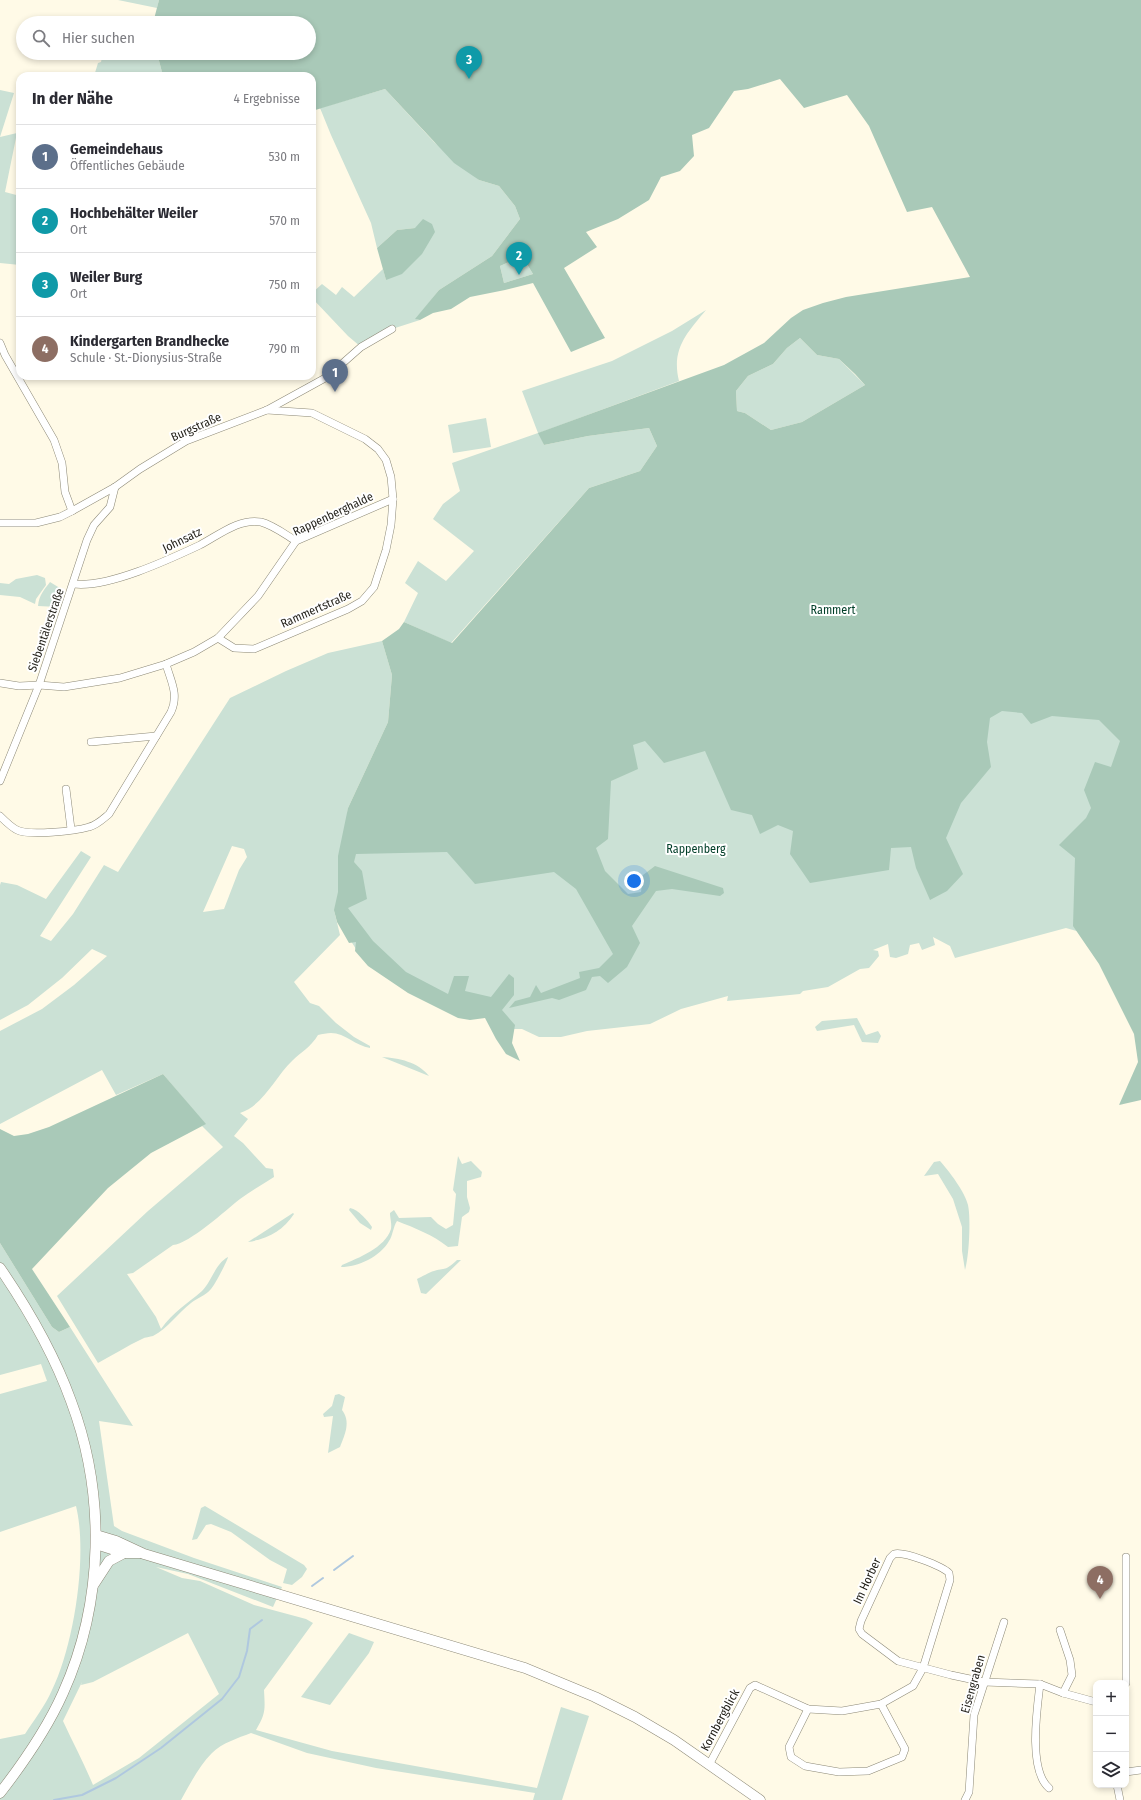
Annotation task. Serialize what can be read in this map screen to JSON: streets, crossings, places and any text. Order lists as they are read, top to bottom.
{
  "streets": {
    "street": [
      "Burgstraße",
      "Rappenberghalde",
      "Johnsatz",
      "Rammertstraße",
      "Siebentälerstraße",
      "Im Horber",
      "Eisengraben",
      "Kornbergblick"
    ]
  },
  "crossings": [
    ["Burgstraße", "Rammertstraße"],
    ["Burgstraße", "Siebentälerstraße"],
    ["Rappenberghalde", "Johnsatz"],
    ["Rappenberghalde", "Rammertstraße"],
    ["Rappenberghalde", "Siebentälerstraße"],
    ["Johnsatz", "Siebentälerstraße"],
    ["Im Horber", "Eisengraben"],
    ["Im Horber", "Kornbergblick"]
  ],
  "parks": ["Rammert", "Rappenberg"],
  "page": {
    "search": "Hier suchen",
    "pins": [
      "3",
      "2",
      "1",
      "4"
    ],
    "heading": ["In der Nähe", "4 Ergebnisse"],
    "list": [
      {
        "mark": "1",
        "name": "Gemeindehaus",
        "note": "Öffentliches Gebäude",
        "value": "530 m"
      },
      {
        "mark": "2",
        "name": "Hochbehälter Weiler",
        "note": "Ort",
        "value": "570 m"
      },
      {
        "mark": "3",
        "name": "Weiler Burg",
        "note": "Ort",
        "value": "750 m"
      },
      {
        "mark": "4",
        "name": "Kindergarten Brandhecke",
        "note": "Schule · St.-Dionysius-Straße",
        "value": "790 m"
      }
    ],
    "map_buttons": ["+", "−"]
  }
}
